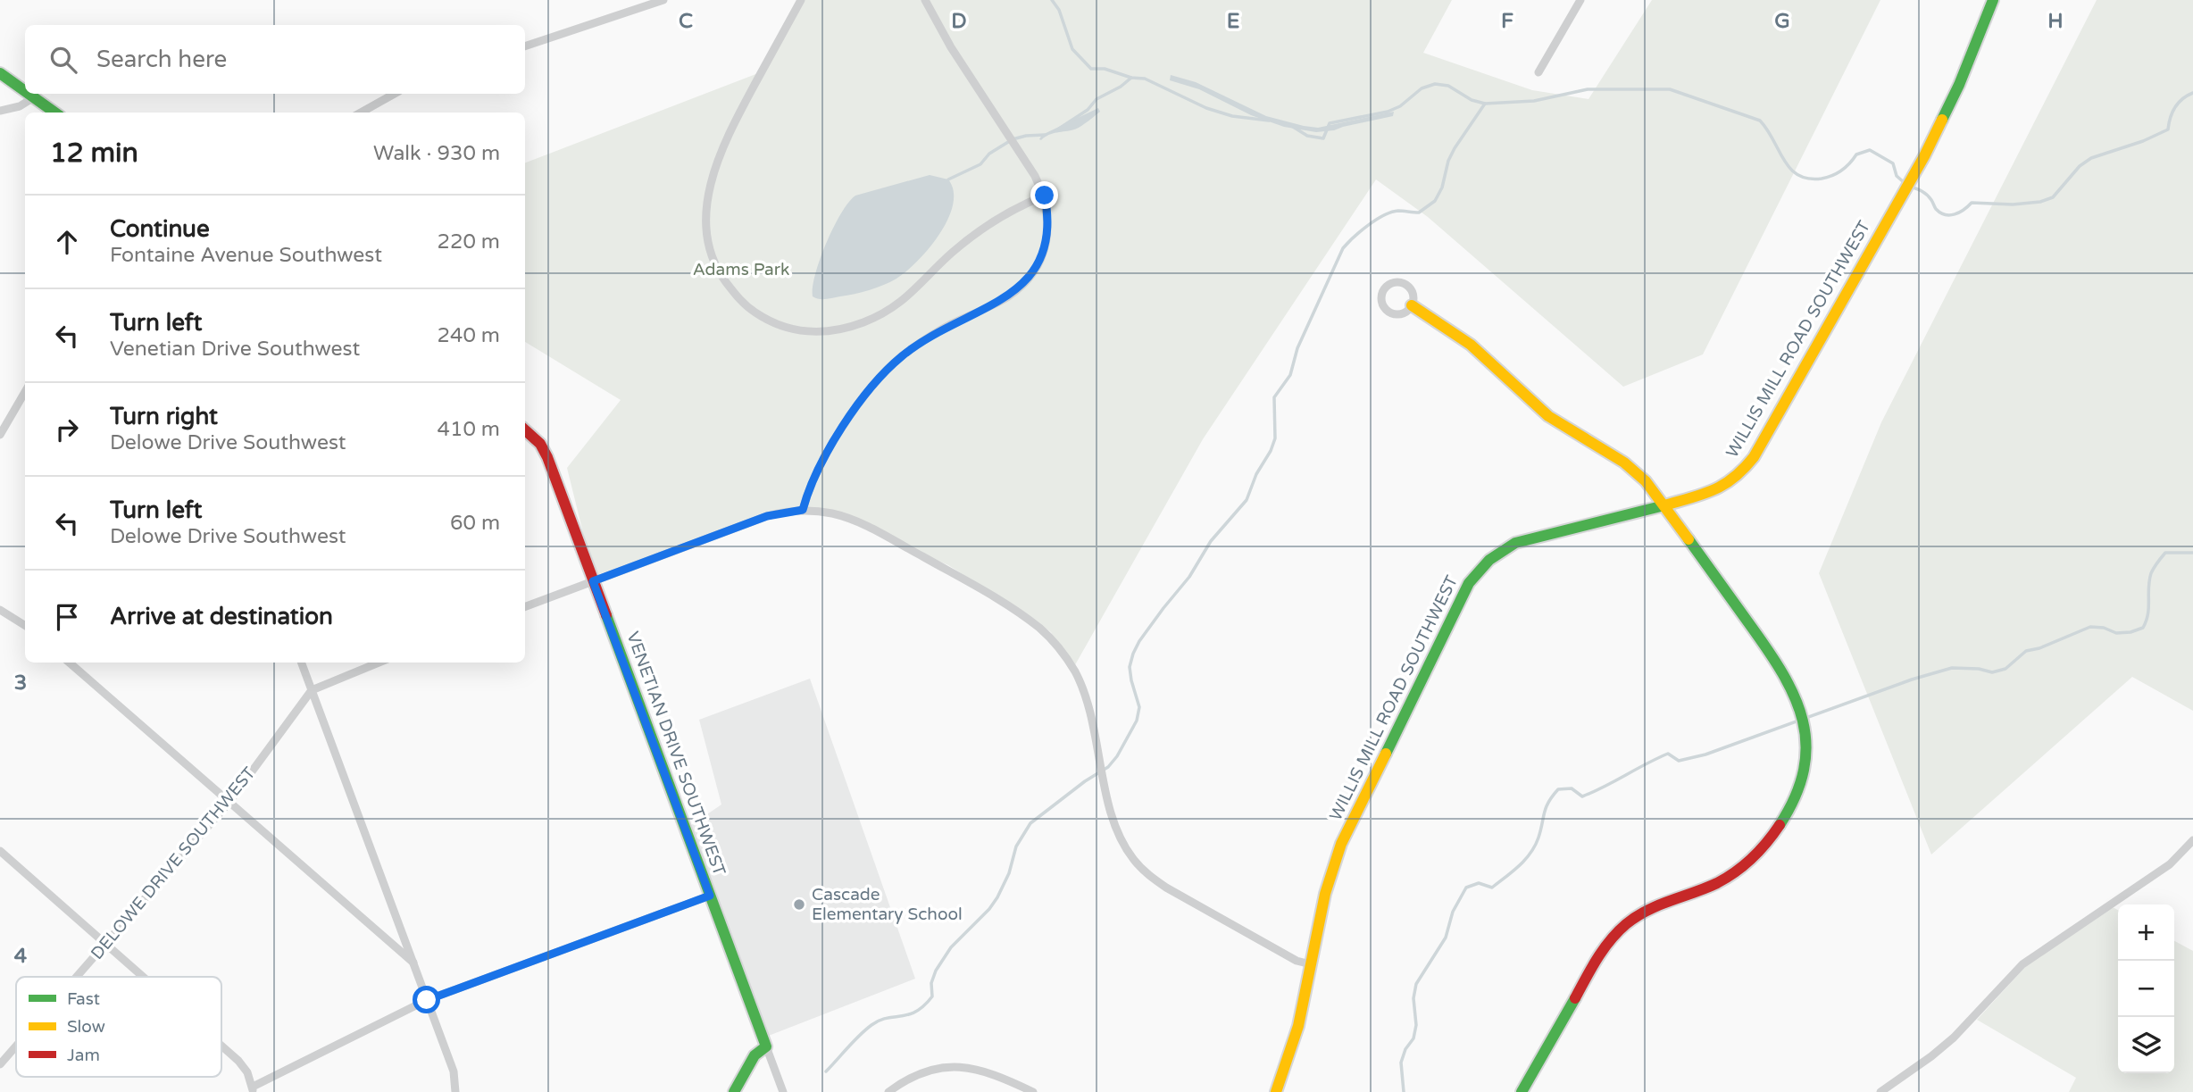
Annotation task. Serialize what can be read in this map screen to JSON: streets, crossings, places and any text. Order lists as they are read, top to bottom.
{
  "streets": {
    "street": ["WILLIS MILL ROAD SOUTHWEST", "VENETIAN DRIVE SOUTHWEST", "DELOWE DRIVE SOUTHWEST"]
  },
  "parks": ["Adams Park"],
  "places": ["Cascade Elementary School"],
  "legend": ["Fast", "Slow", "Jam"],
  "page": {
    "search": "Search here",
    "heading": ["12 min", "Walk · 930 m"],
    "list": [
      ["Continue", "Fontaine Avenue Southwest", "220 m"],
      ["Turn left", "Venetian Drive Southwest", "240 m"],
      ["Turn right", "Delowe Drive Southwest", "410 m"],
      ["Turn left", "Delowe Drive Southwest", "60 m"],
      "Arrive at destination"
    ],
    "map_buttons": ["+", "−"]
  },
  "grid": {
    "columns": [
      "C",
      "D",
      "E",
      "F",
      "G",
      "H"
    ],
    "rows": ["3", "4"]
  }
}
